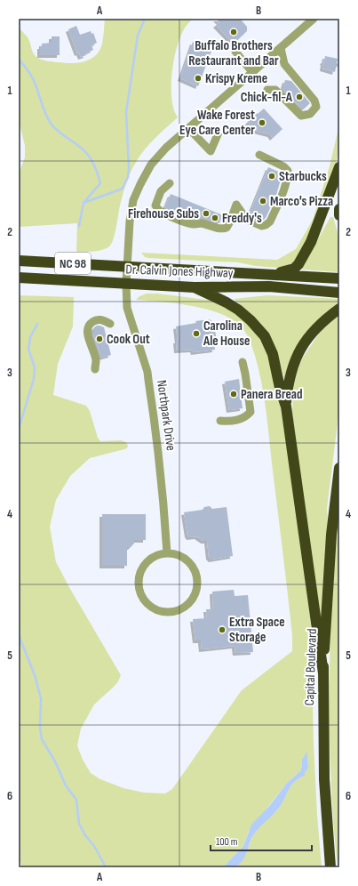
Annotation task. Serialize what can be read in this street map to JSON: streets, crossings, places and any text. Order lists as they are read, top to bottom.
{
  "streets": {
    "highway": ["NC 98", "Dr. Calvin Jones Highway", "Capital Boulevard"],
    "street": ["Northpark Drive"]
  },
  "crossings": [
    ["Dr. Calvin Jones Highway", "Northpark Drive"]
  ],
  "places": [
    "Buffalo Brothers Restaurant and Bar",
    "Krispy Kreme",
    "Chick-fil-A",
    "Wake Forest Eye Care Center",
    "Starbucks",
    "Marco's Pizza",
    "Firehouse Subs",
    "Freddy's",
    "Carolina Ale House",
    "Cook Out",
    "Panera Bread",
    "Extra Space Storage"
  ],
  "scale_bar": "100 m",
  "grid": {
    "columns": ["A", "B"],
    "rows": [
      "1",
      "2",
      "3",
      "4",
      "5",
      "6"
    ]
  }
}
